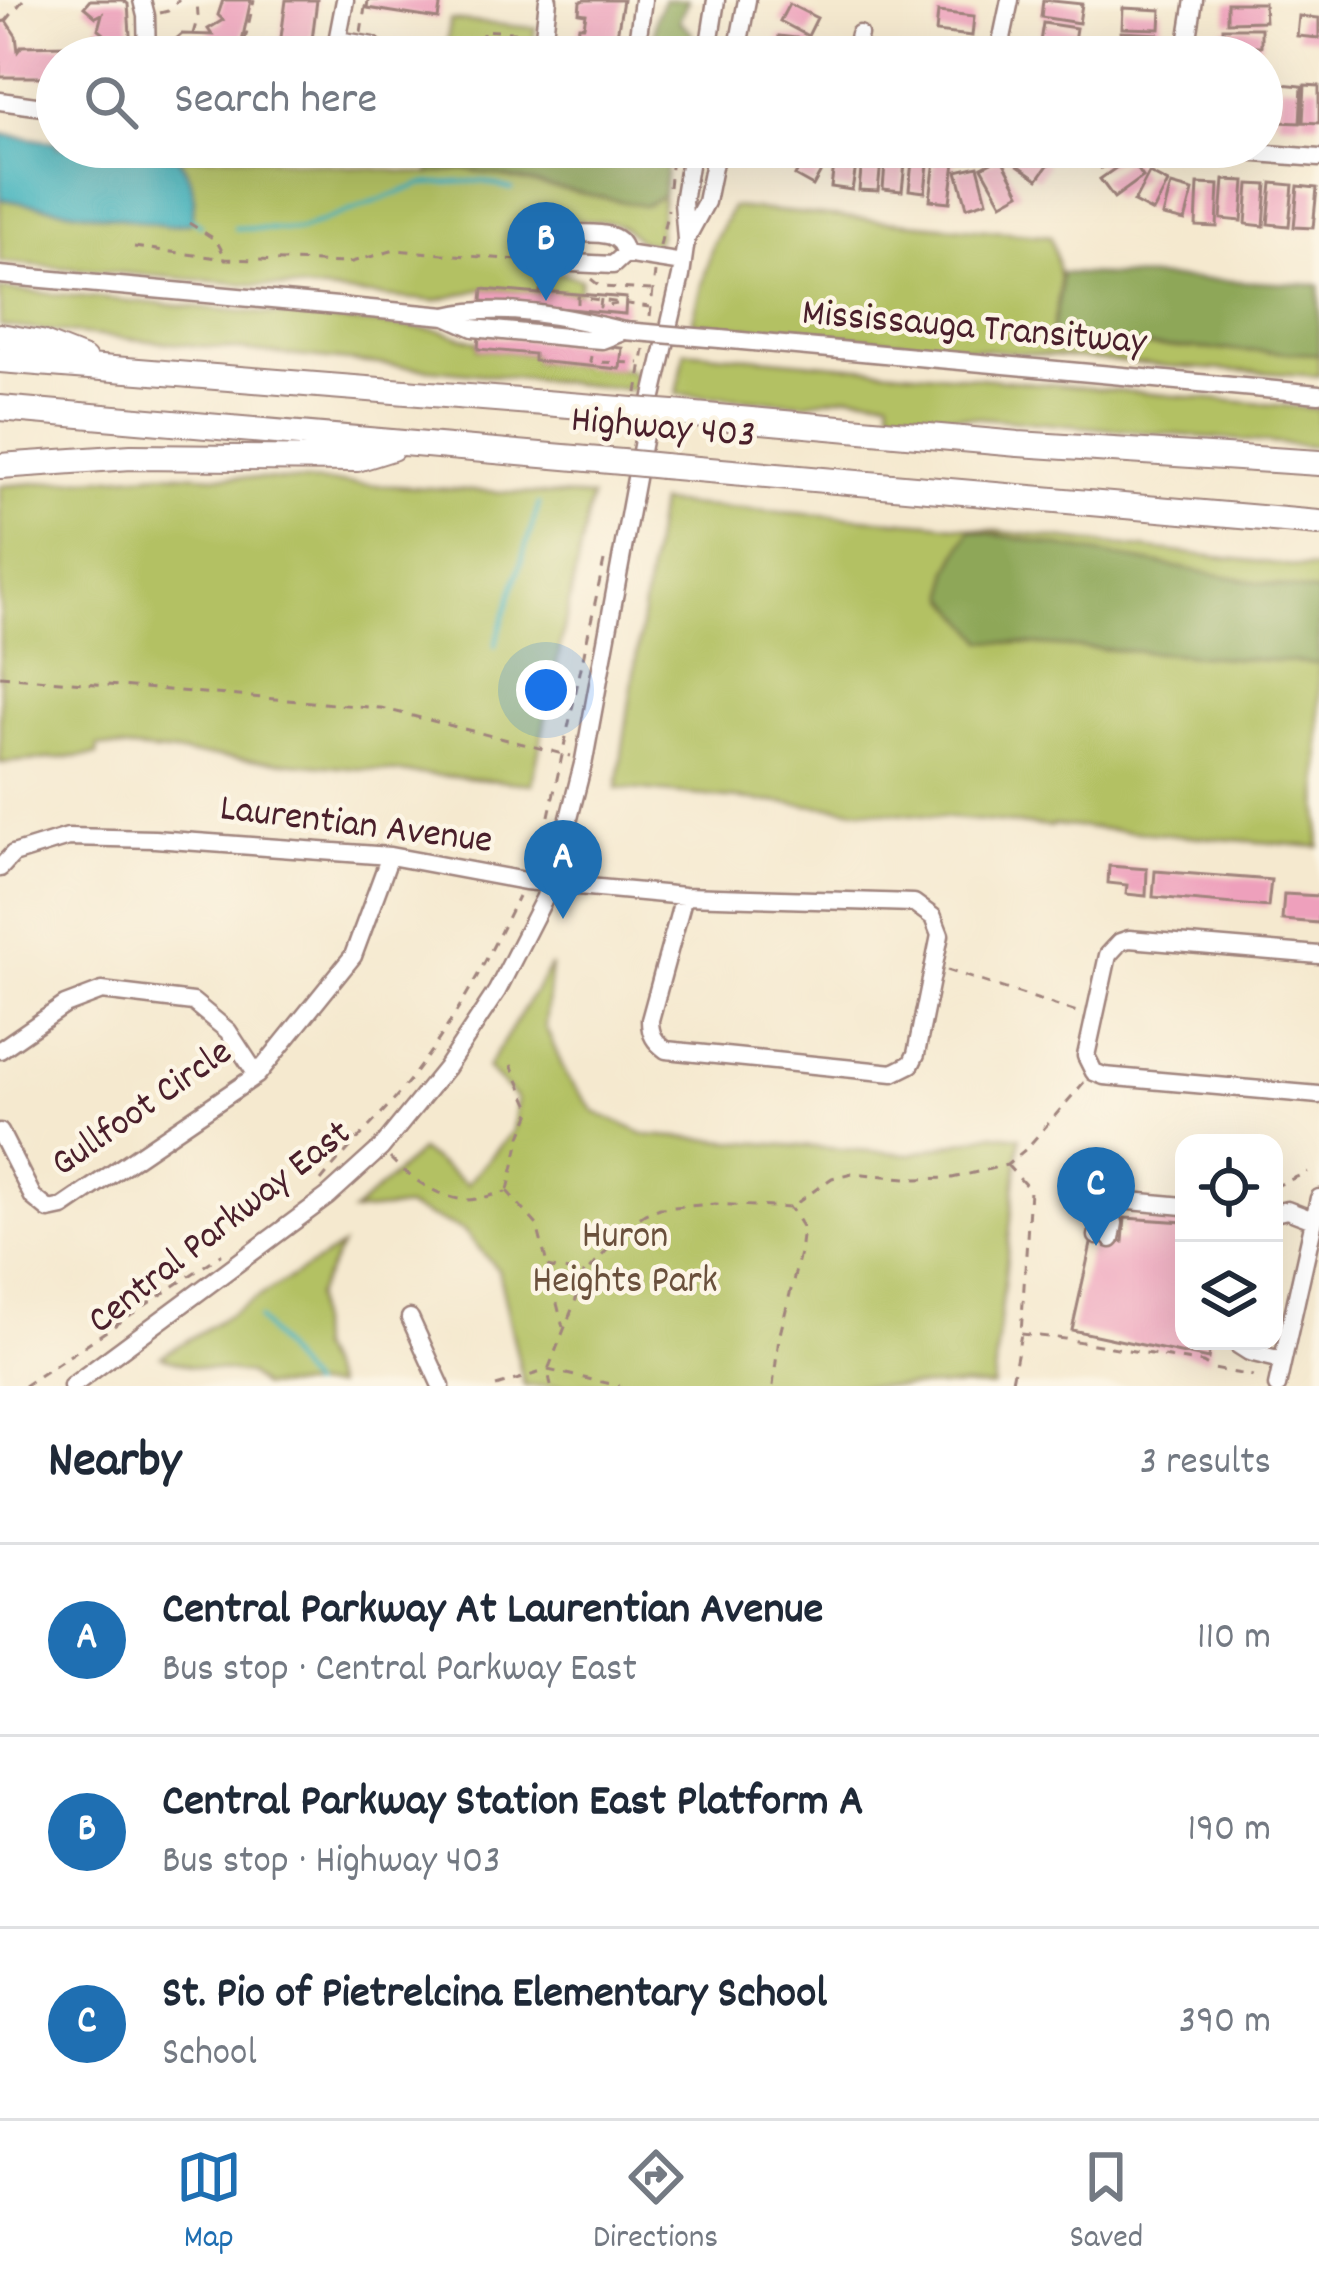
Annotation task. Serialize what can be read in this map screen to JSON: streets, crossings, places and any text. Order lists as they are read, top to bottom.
{
  "streets": {
    "highway": ["Highway 403"],
    "street": [
      "Mississauga Transitway",
      "Laurentian Avenue",
      "Gullfoot Circle",
      "Central Parkway East"
    ]
  },
  "crossings": [
    ["Laurentian Avenue", "Gullfoot Circle"],
    ["Laurentian Avenue", "Central Parkway East"]
  ],
  "parks": ["Huron Heights Park"],
  "page": {
    "search": "Search here",
    "pins": ["B", "A", "C"],
    "heading": ["Nearby", "3 results"],
    "list": [
      {
        "mark": "A",
        "name": "Central Parkway At Laurentian Avenue",
        "note": "Bus stop · Central Parkway East",
        "value": "110 m"
      },
      {
        "mark": "B",
        "name": "Central Parkway Station East Platform A",
        "note": "Bus stop · Highway 403",
        "value": "190 m"
      },
      {
        "mark": "C",
        "name": "St. Pio of Pietrelcina Elementary School",
        "note": "School",
        "value": "390 m"
      }
    ],
    "nav": ["Map", "Directions", "Saved"]
  }
}
